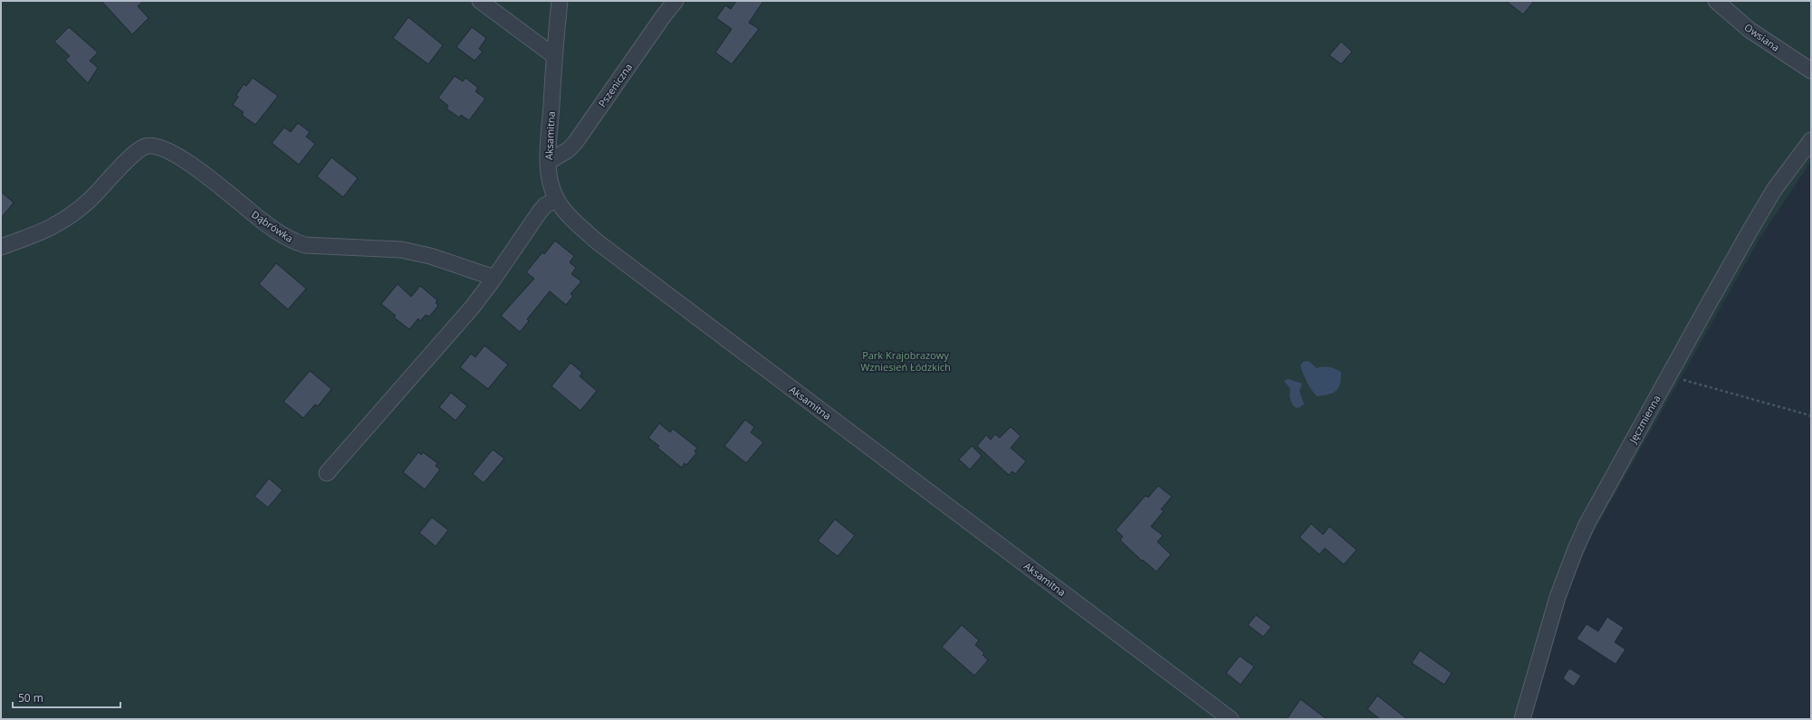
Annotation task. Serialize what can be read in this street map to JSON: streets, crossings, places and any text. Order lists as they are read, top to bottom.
{
  "streets": {
    "street": [
      "Owsiana",
      "Pszeniczna",
      "Aksamitna",
      "Dąbrówka",
      "Jęczmienna"
    ]
  },
  "crossings": [
    ["Pszeniczna", "Aksamitna"]
  ],
  "parks": ["Park Krajobrazowy Wzniesień Łódzkich"],
  "scale_bar": "50 m"
}
